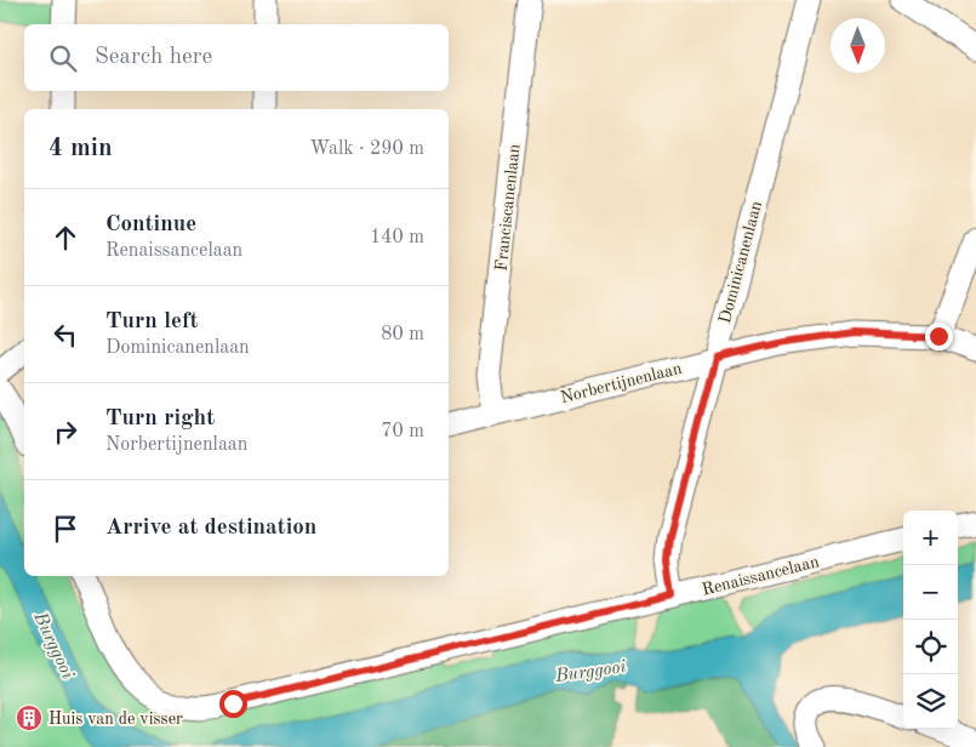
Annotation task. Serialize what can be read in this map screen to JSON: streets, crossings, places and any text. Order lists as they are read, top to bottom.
{
  "streets": {
    "street": [
      "Franciscanenlaan",
      "Dominicanenlaan",
      "Norbertijnenlaan",
      "Renaissancelaan"
    ]
  },
  "crossings": [
    ["Franciscanenlaan", "Norbertijnenlaan"],
    ["Dominicanenlaan", "Norbertijnenlaan"],
    ["Dominicanenlaan", "Renaissancelaan"]
  ],
  "water": ["Burggooi"],
  "places": {
    "building": ["Huis van de visser"]
  },
  "north": "bottom",
  "page": {
    "search": "Search here",
    "heading": ["4 min", "Walk · 290 m"],
    "list": [
      ["Continue", "Renaissancelaan", "140 m"],
      ["Turn left", "Dominicanenlaan", "80 m"],
      ["Turn right", "Norbertijnenlaan", "70 m"],
      "Arrive at destination"
    ],
    "map_buttons": ["+", "−"]
  }
}
